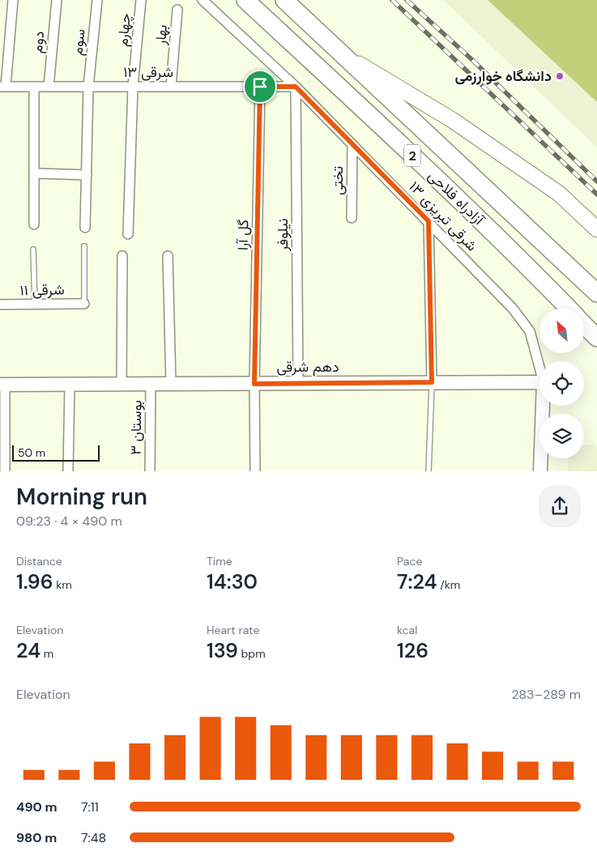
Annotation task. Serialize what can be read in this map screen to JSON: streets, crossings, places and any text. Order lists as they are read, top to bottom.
{
  "streets": {
    "highway": ["2", "آزادراه فلاحی"],
    "street": [
      "چهارم",
      "بهار",
      "دوم",
      "سوم",
      "۱۳ شرقی",
      "تختی",
      "۱۳ شرقی تبریزی",
      "گل آرا",
      "نیلوفر",
      "۱۱ شرقی",
      "دهم شرقی",
      "بوستان ۳"
    ]
  },
  "crossings": [
    ["چهارم", "۱۳ شرقی"],
    ["بهار", "۱۳ شرقی"],
    ["دوم", "۱۳ شرقی"],
    ["سوم", "۱۳ شرقی"],
    ["۱۳ شرقی", "۱۳ شرقی تبریزی"],
    ["۱۳ شرقی", "گل آرا"],
    ["۱۳ شرقی", "نیلوفر"],
    ["تختی", "۱۳ شرقی تبریزی"],
    ["۱۳ شرقی تبریزی", "نیلوفر"],
    ["گل آرا", "دهم شرقی"],
    ["نیلوفر", "دهم شرقی"],
    ["دهم شرقی", "بوستان ۳"]
  ],
  "places": ["دانشگاه خوارزمی"],
  "scale_bar": "50 m",
  "north": "top left",
  "page": {
    "scale": "50 m",
    "heading": ["Morning run", "09:23 · 4 × 490 m"],
    "stats": [
      ["Distance", "1.96 km"],
      ["Time", "14:30"],
      ["Pace", "7:24 /km"],
      ["Elevation", "24 m"],
      ["Heart rate", "139 bpm"],
      ["kcal", "126"]
    ],
    "chart": ["Elevation", "283–289 m"],
    "list": [
      {
        "name": "490 m",
        "note": "7:11"
      },
      {
        "name": "980 m",
        "note": "7:48"
      }
    ]
  }
}
